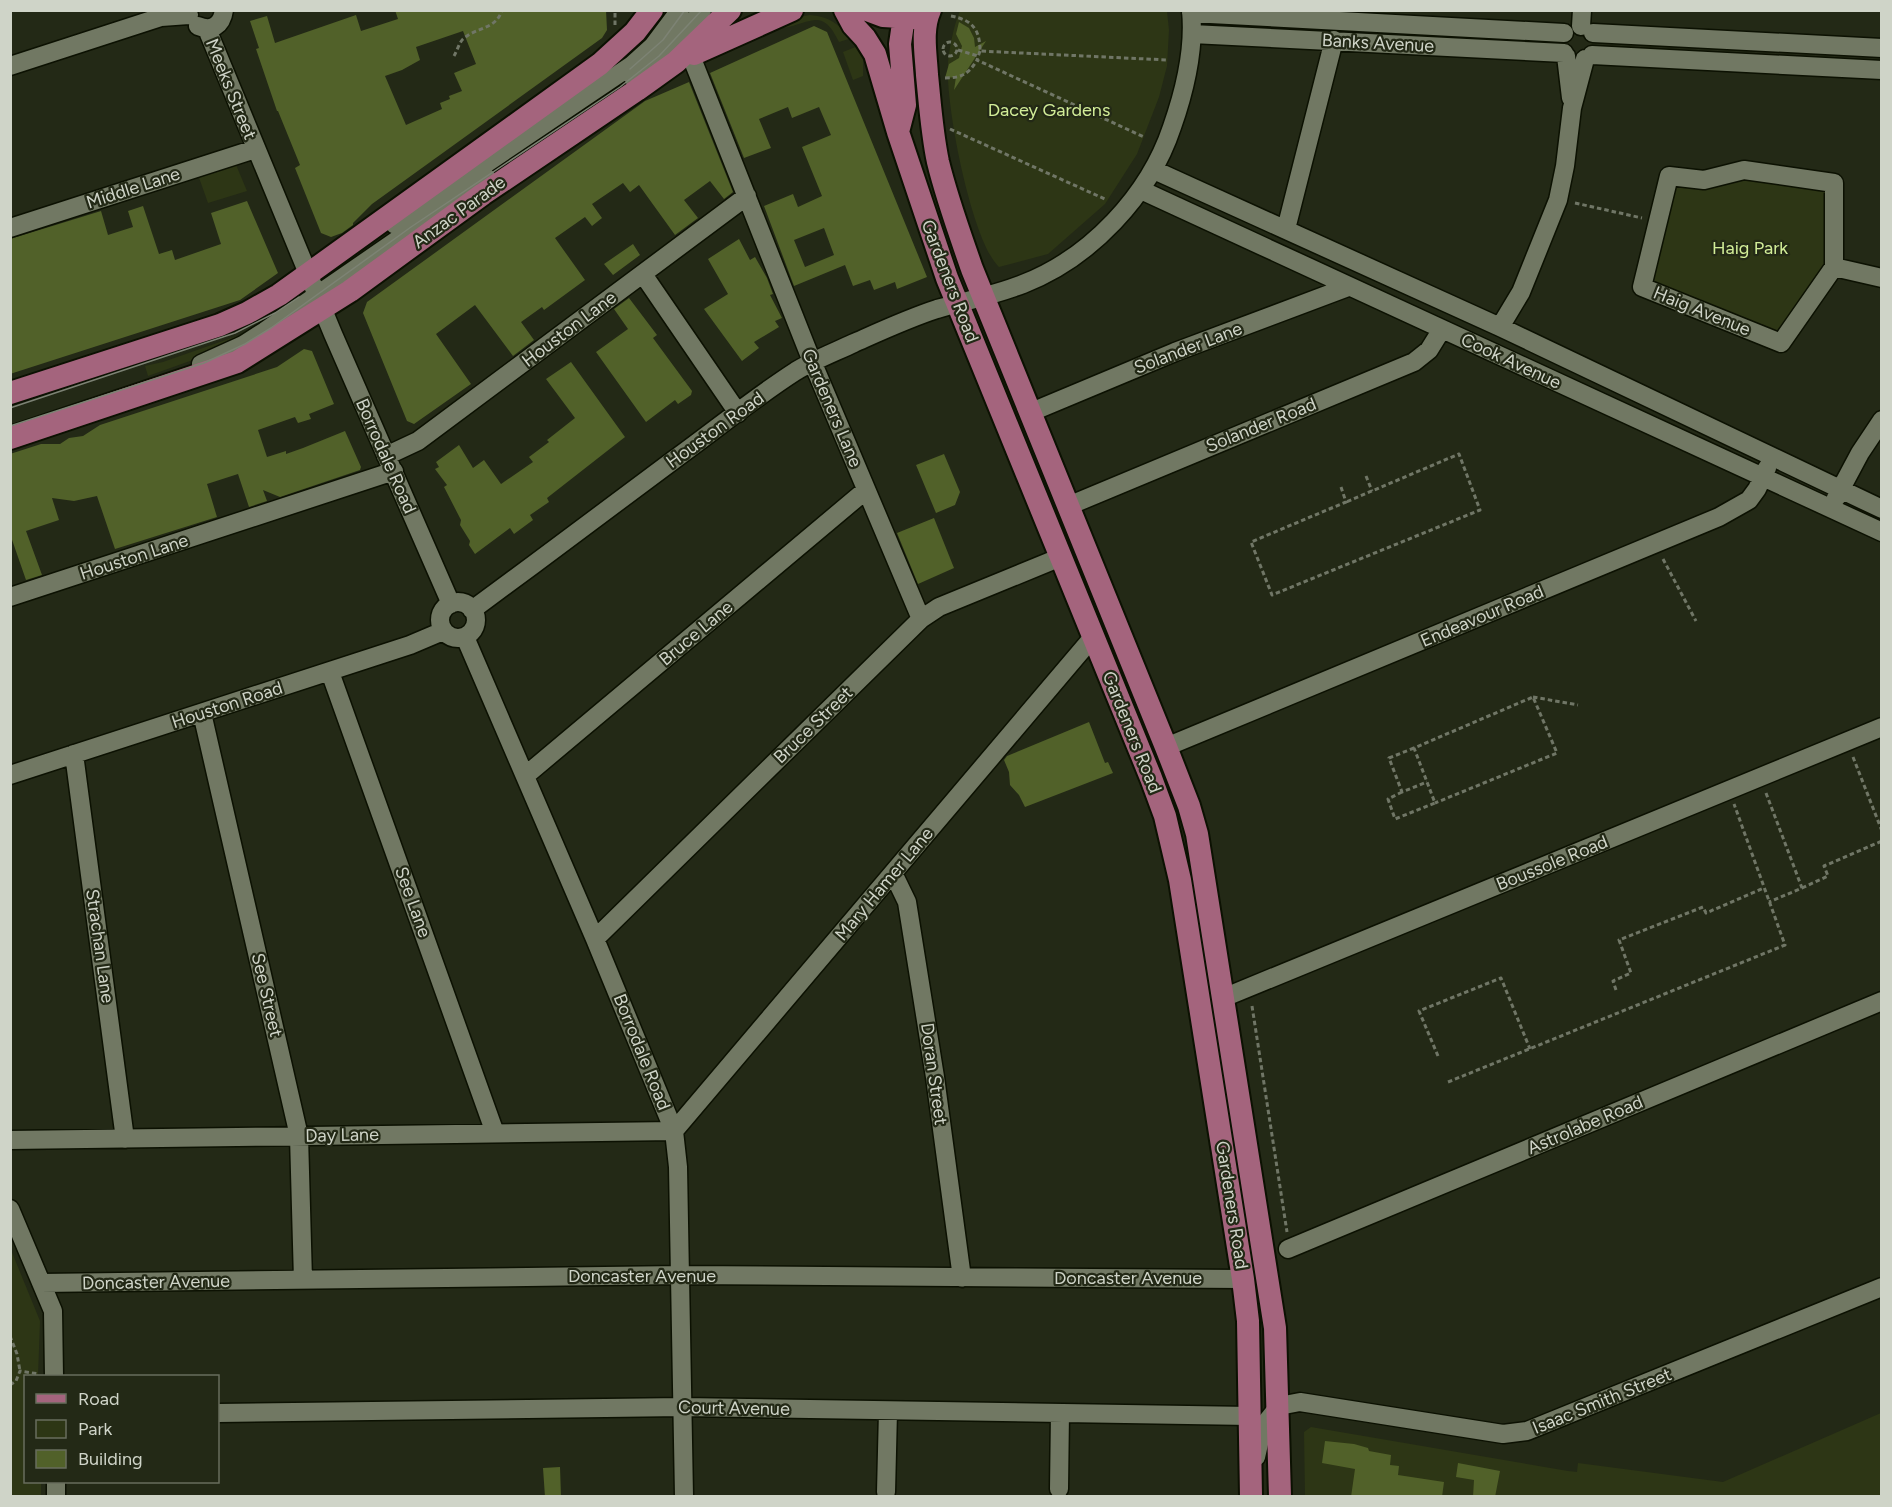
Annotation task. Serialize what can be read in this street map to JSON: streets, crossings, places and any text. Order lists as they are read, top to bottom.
{
  "streets": {
    "main road": ["Anzac Parade", "Gardeners Road"],
    "street": [
      "Banks Avenue",
      "Meeks Street",
      "Middle Lane",
      "Haig Avenue",
      "Houston Lane",
      "Solander Lane",
      "Cook Avenue",
      "Gardeners Lane",
      "Solander Road",
      "Houston Road",
      "Borrodale Road",
      "Endeavour Road",
      "Bruce Lane",
      "Bruce Street",
      "Boussole Road",
      "Mary Hamer Lane",
      "See Lane",
      "Strachan Lane",
      "See Street",
      "Doran Street",
      "Astrolabe Road",
      "Day Lane",
      "Doncaster Avenue",
      "Isaac Smith Street",
      "Court Avenue"
    ]
  },
  "crossings": [
    ["Banks Avenue", "Houston Road"],
    ["Meeks Street", "Middle Lane"],
    ["Meeks Street", "Anzac Parade"],
    ["Meeks Street", "Borrodale Road"],
    ["Anzac Parade", "Gardeners Lane"],
    ["Anzac Parade", "Borrodale Road"],
    ["Gardeners Road", "Solander Lane"],
    ["Gardeners Road", "Solander Road"],
    ["Gardeners Road", "Houston Road"],
    ["Gardeners Road", "Endeavour Road"],
    ["Gardeners Road", "Bruce Street"],
    ["Gardeners Road", "Boussole Road"],
    ["Gardeners Road", "Mary Hamer Lane"],
    ["Gardeners Road", "Doncaster Avenue"],
    ["Gardeners Road", "Isaac Smith Street"],
    ["Gardeners Road", "Court Avenue"],
    ["Houston Lane", "Gardeners Lane"],
    ["Houston Lane", "Borrodale Road"],
    ["Solander Lane", "Cook Avenue"],
    ["Cook Avenue", "Solander Road"],
    ["Cook Avenue", "Houston Road"],
    ["Cook Avenue", "Endeavour Road"],
    ["Gardeners Lane", "Houston Road"],
    ["Gardeners Lane", "Bruce Lane"],
    ["Gardeners Lane", "Bruce Street"],
    ["Houston Road", "Borrodale Road"],
    ["Houston Road", "See Lane"],
    ["Houston Road", "Strachan Lane"],
    ["Houston Road", "See Street"],
    ["Borrodale Road", "Bruce Lane"],
    ["Borrodale Road", "Bruce Street"],
    ["Borrodale Road", "Mary Hamer Lane"],
    ["Borrodale Road", "Day Lane"],
    ["Borrodale Road", "Doncaster Avenue"],
    ["Borrodale Road", "Court Avenue"],
    ["Mary Hamer Lane", "Doran Street"],
    ["Mary Hamer Lane", "Day Lane"],
    ["See Lane", "Day Lane"],
    ["Strachan Lane", "Day Lane"],
    ["See Street", "Day Lane"],
    ["See Street", "Doncaster Avenue"],
    ["Doran Street", "Doncaster Avenue"]
  ],
  "parks": ["Dacey Gardens", "Haig Park"],
  "legend": ["Road", "Park", "Building"]
}
